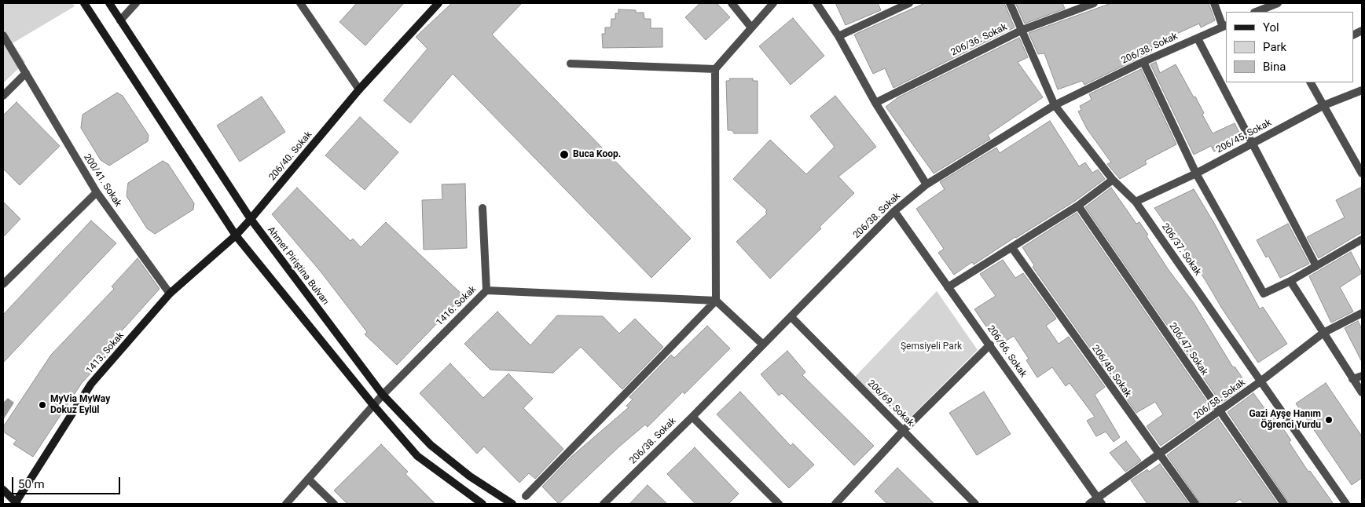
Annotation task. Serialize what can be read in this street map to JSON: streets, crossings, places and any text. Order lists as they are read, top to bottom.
{
  "streets": {
    "main road": ["206/40. Sokak", "Ahmet Piriştina Bulvarı", "1413. Sokak"],
    "street": [
      "206/36. Sokak",
      "206/38. Sokak",
      "206/45. Sokak",
      "200/41. Sokak",
      "206/37. Sokak",
      "1416. Sokak",
      "206/47. Sokak",
      "206/66. Sokak",
      "206/48. Sokak",
      "206/58. Sokak",
      "206/69. Sokak"
    ]
  },
  "crossings": [
    ["206/36. Sokak", "206/37. Sokak"],
    ["206/38. Sokak", "206/37. Sokak"],
    ["206/38. Sokak", "206/66. Sokak"],
    ["206/38. Sokak", "206/69. Sokak"],
    ["206/45. Sokak", "206/37. Sokak"],
    ["206/40. Sokak", "Ahmet Piriştina Bulvarı"],
    ["206/40. Sokak", "1413. Sokak"],
    ["200/41. Sokak", "1413. Sokak"],
    ["206/37. Sokak", "206/58. Sokak"],
    ["Ahmet Piriştina Bulvarı", "1416. Sokak"],
    ["206/47. Sokak", "206/58. Sokak"],
    ["206/66. Sokak", "206/58. Sokak"],
    ["206/48. Sokak", "206/58. Sokak"]
  ],
  "parks": ["Şemsiyeli Park"],
  "places": ["Buca Koop.", "MyVia MyWay Dokuz Eylül", "Gazi Ayşe Hanım Öğrenci Yurdu"],
  "legend": ["Yol", "Park", "Bina"],
  "scale_bar": "50 m"
}
